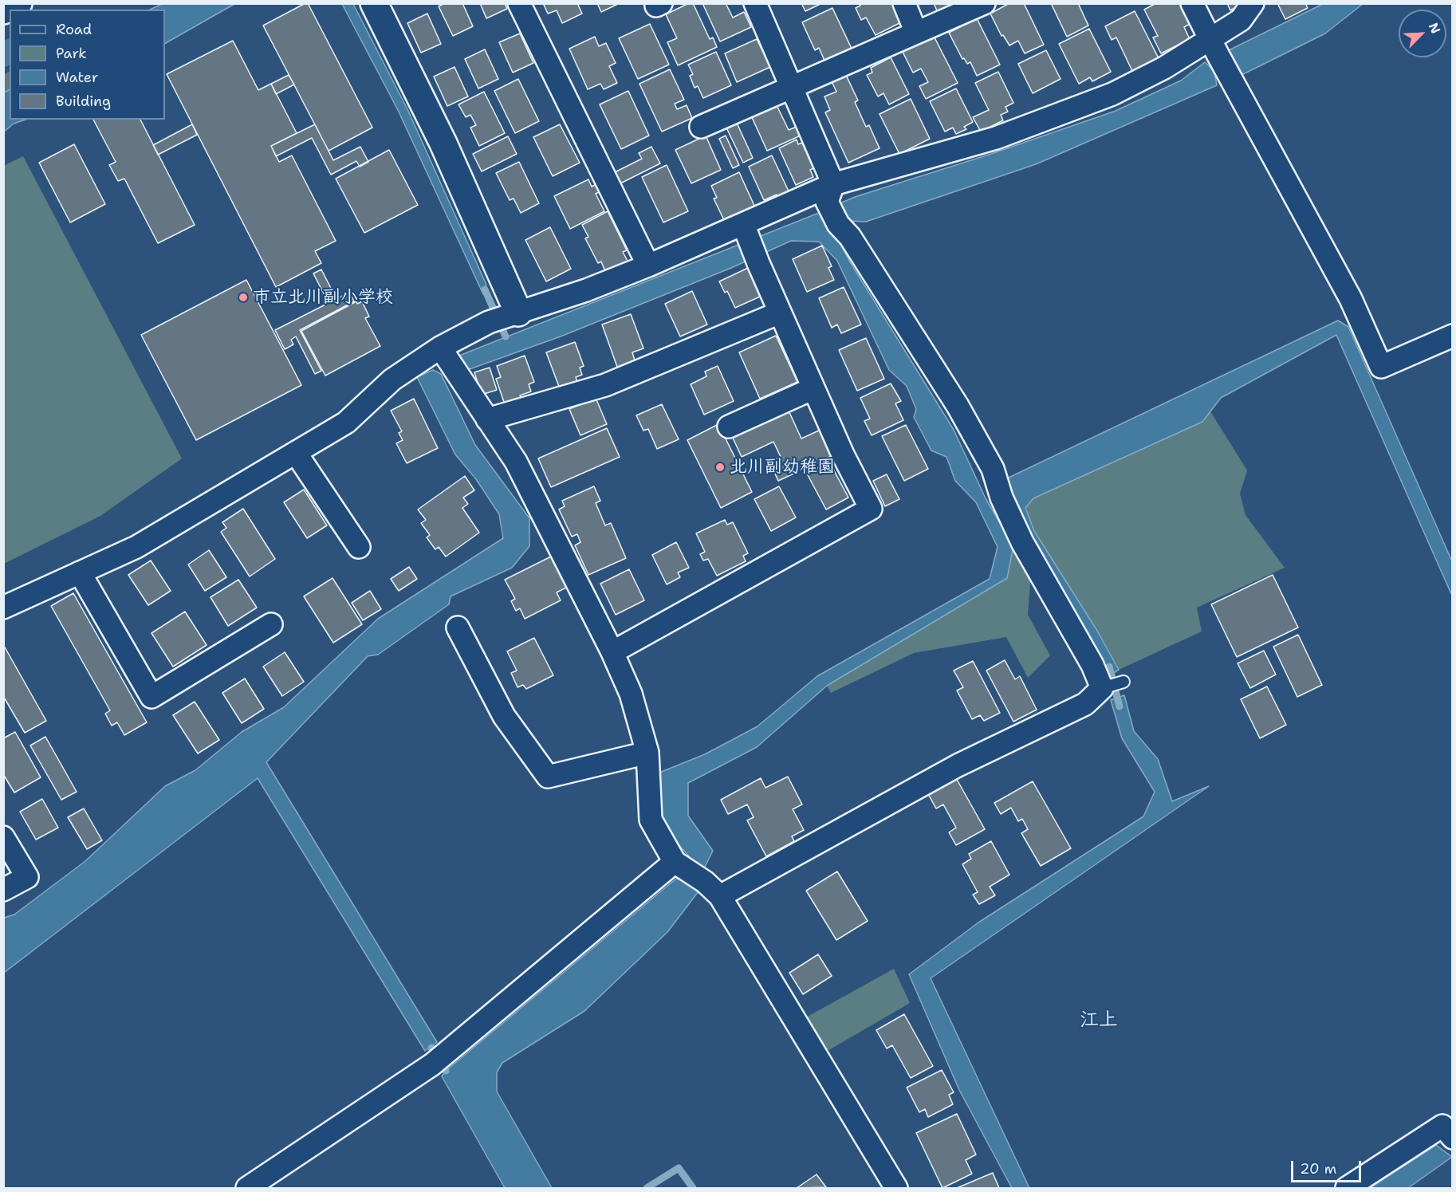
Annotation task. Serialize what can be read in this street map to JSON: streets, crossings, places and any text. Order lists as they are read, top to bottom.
{
  "districts": ["江上"],
  "places": ["市立北川副小学校", "北川副幼稚園"],
  "legend": [
    "Road",
    "Park",
    "Water",
    "Building"
  ],
  "scale_bar": "20 m",
  "north": "top right"
}
